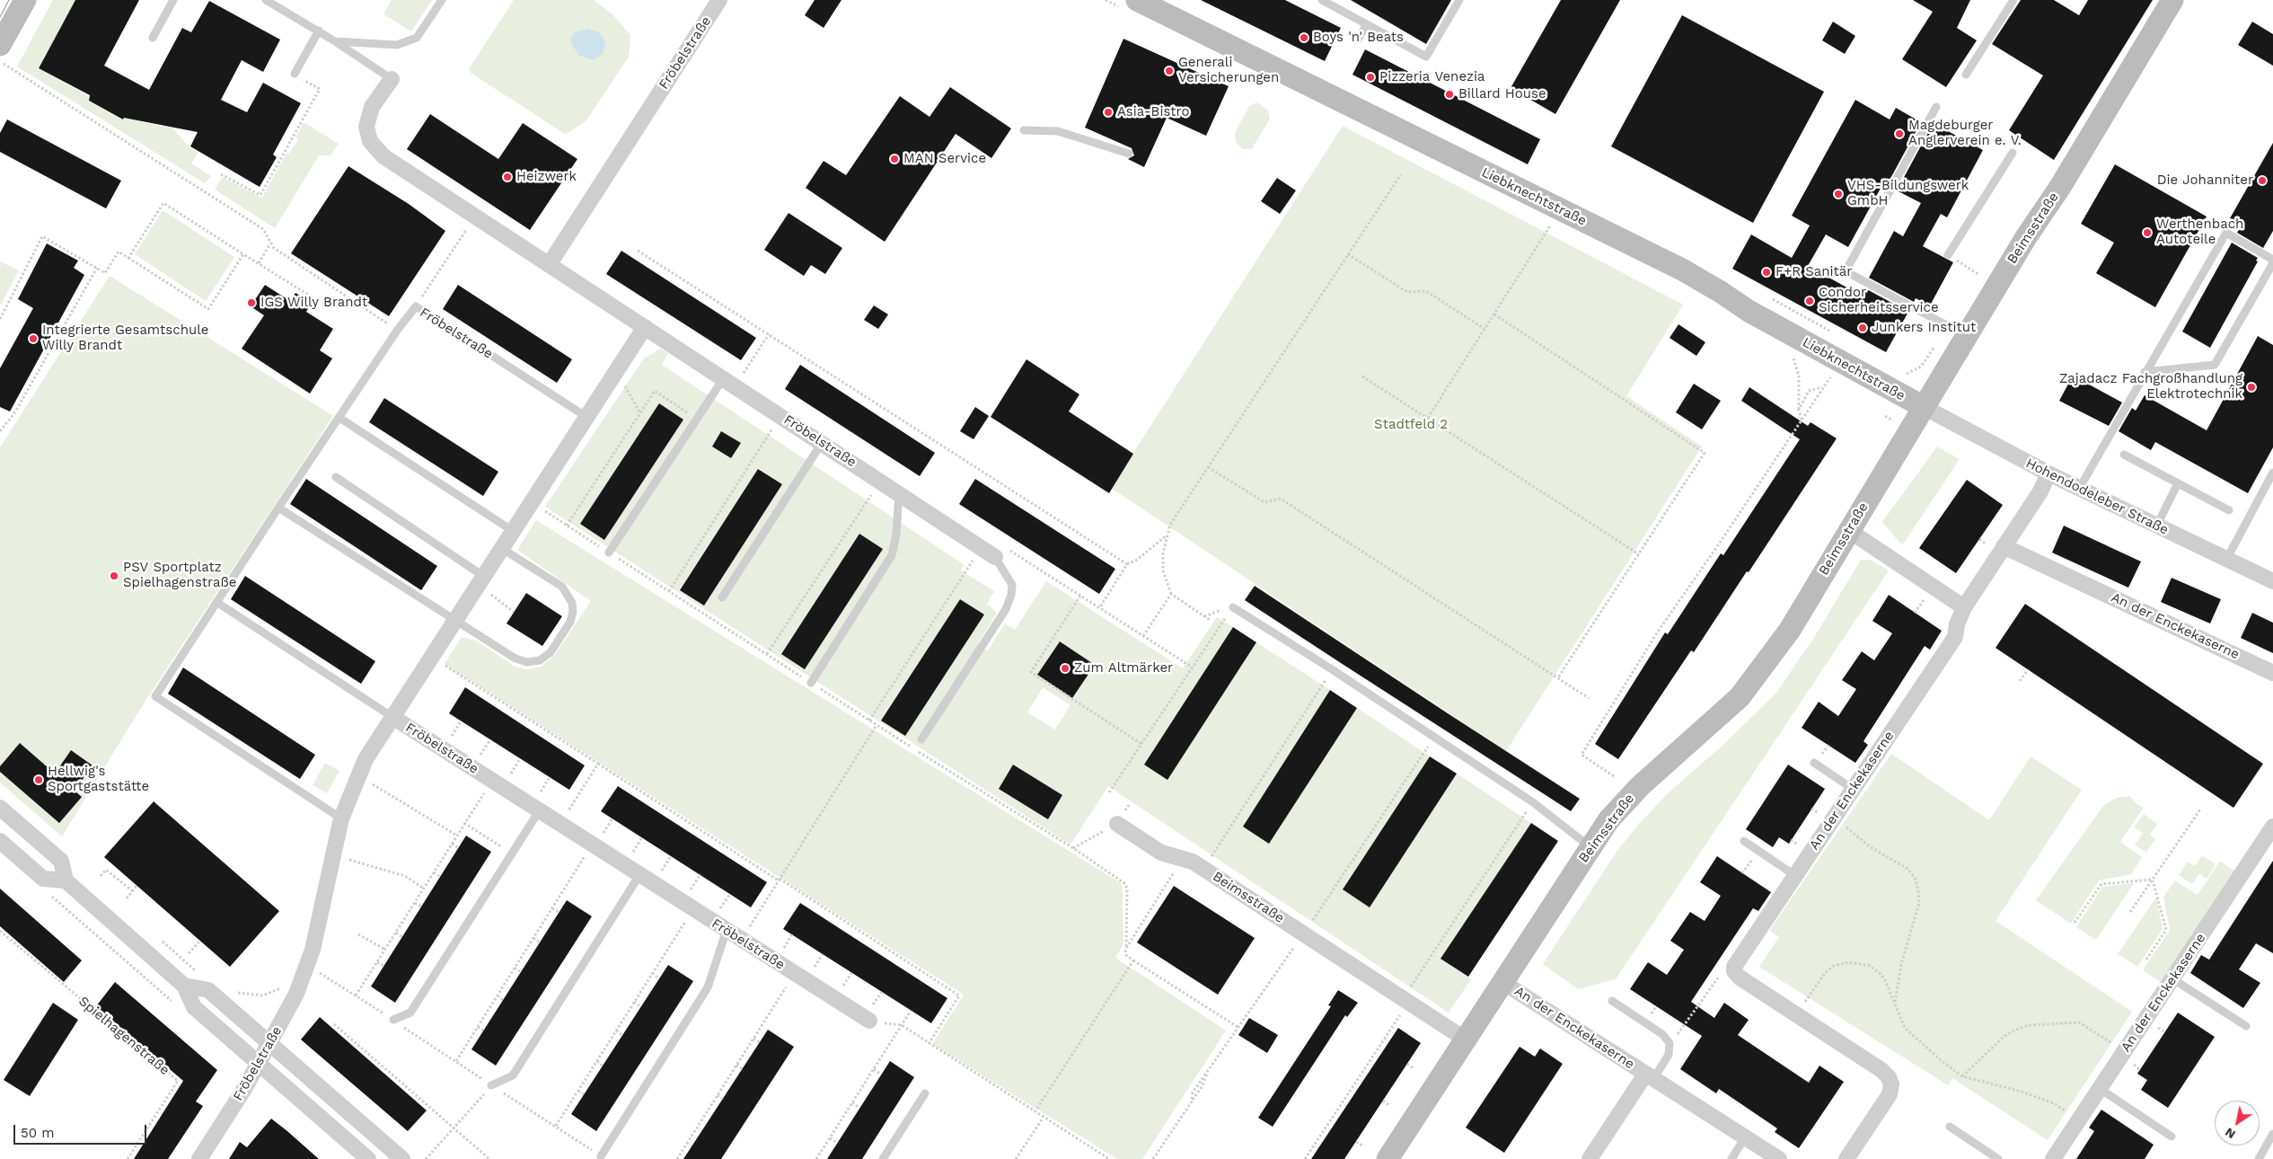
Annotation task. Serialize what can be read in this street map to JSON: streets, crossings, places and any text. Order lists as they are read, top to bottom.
{
  "streets": {
    "street": [
      "Fröbelstraße",
      "Liebknechtstraße",
      "Beimsstraße",
      "Hohendodeleber Straße",
      "An der Enckekaserne"
    ],
    "path": ["Spielhagenstraße"]
  },
  "crossings": [
    ["Liebknechtstraße", "Beimsstraße"],
    ["Liebknechtstraße", "Hohendodeleber Straße"],
    ["Beimsstraße", "Hohendodeleber Straße"],
    ["Beimsstraße", "An der Enckekaserne"],
    ["Hohendodeleber Straße", "An der Enckekaserne"]
  ],
  "parks": ["Stadtfeld 2"],
  "places": [
    "Boys 'n' Beats",
    "Generali Versicherungen",
    "Pizzeria Venezia",
    "Billard House",
    "Asia-Bistro",
    "Magdeburger Anglerverein e. V.",
    "MAN Service",
    "Heizwerk",
    "Die Johanniter",
    "VHS-Bildungswerk GmbH",
    "Werthenbach Autoteile",
    "F+R Sanitär",
    "Condor Sicherheitsservice",
    "IGS Willy Brandt",
    "Junkers Institut",
    "Integrierte Gesamtschule Willy Brandt",
    "Zajadacz Fachgroßhandlung Elektrotechnik",
    "PSV Sportplatz Spielhagenstraße",
    "Zum Altmärker",
    "Hellwig's Sportgaststätte"
  ],
  "scale_bar": "50 m",
  "north": "bottom left"
}
